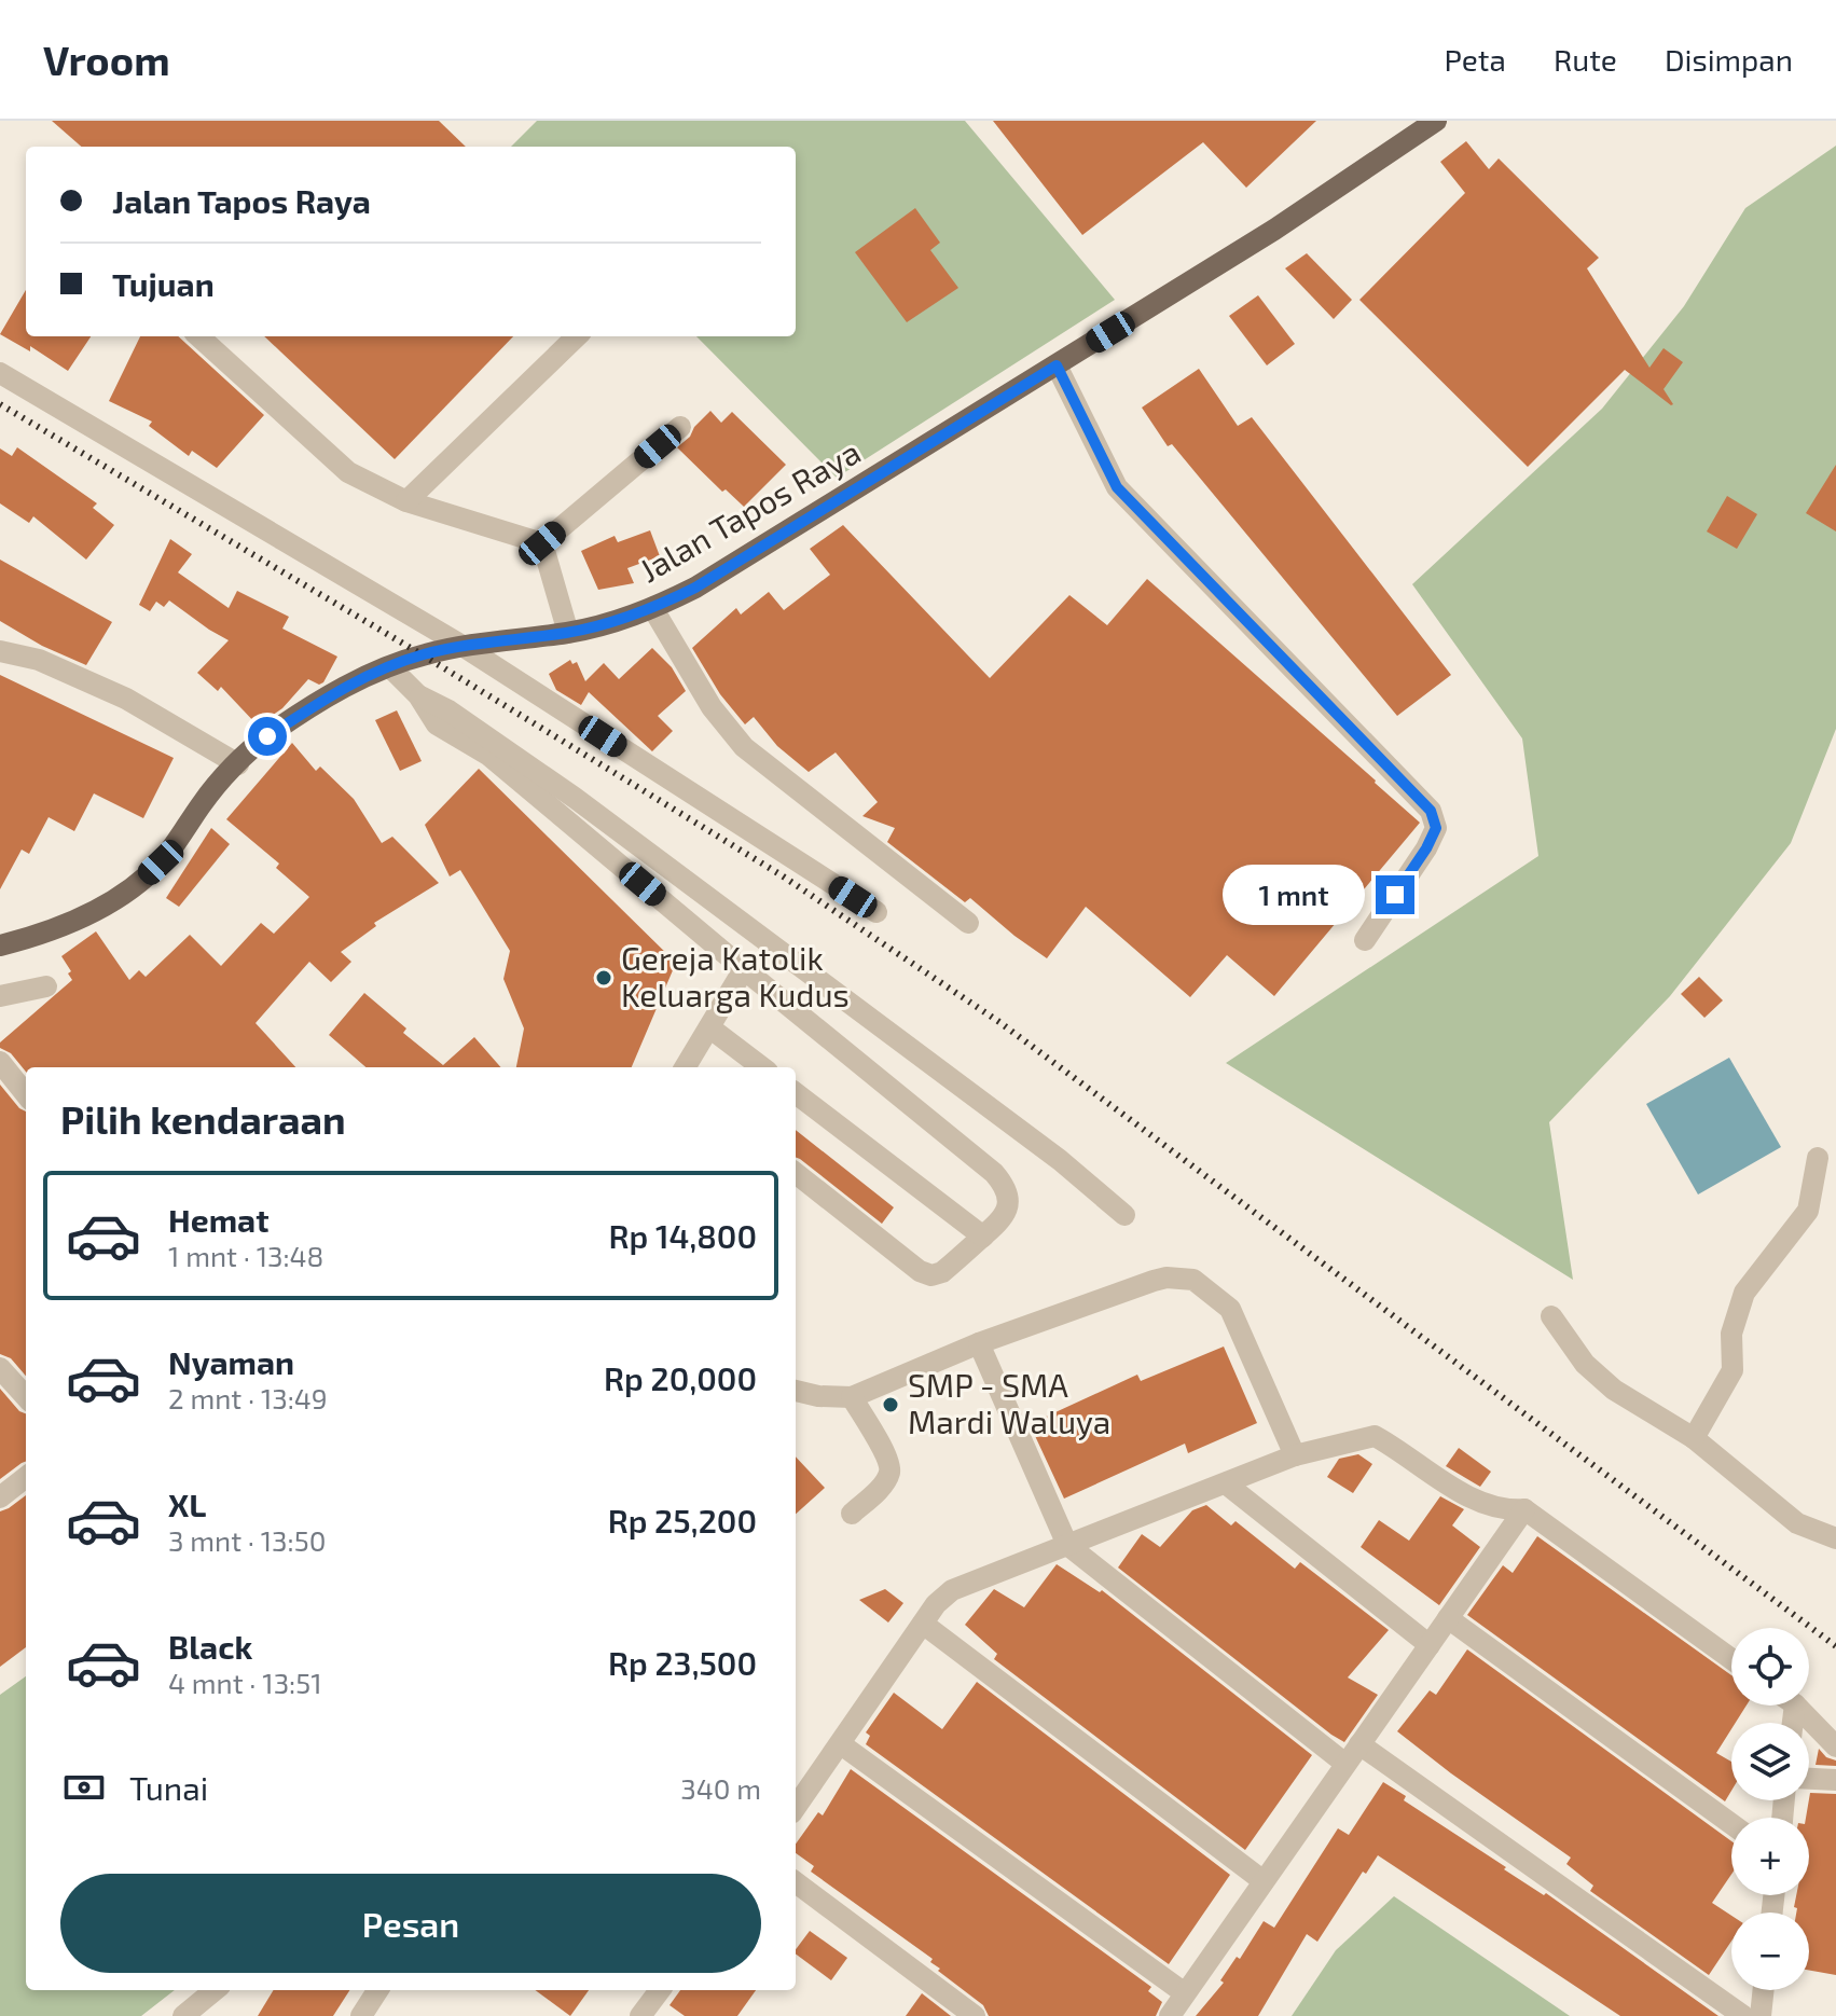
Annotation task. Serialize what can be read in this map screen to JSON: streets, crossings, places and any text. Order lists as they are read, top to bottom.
{
  "streets": {
    "main road": ["Jalan Tapos Raya"]
  },
  "places": ["Gereja Katolik Keluarga Kudus", "SMP - SMA Mardi Waluya"],
  "page": {
    "header": "Vroom",
    "nav": ["Peta", "Rute", "Disimpan"],
    "banner": ["Jalan Tapos Raya", "Tujuan"],
    "bubble": "1 mnt",
    "heading": "Pilih kendaraan",
    "list": [
      {
        "name": "Hemat",
        "note": "1 mnt · 13:48",
        "value": "Rp 14,800"
      },
      {
        "name": "Nyaman",
        "note": "2 mnt · 13:49",
        "value": "Rp 20,000"
      },
      {
        "name": "XL",
        "note": "3 mnt · 13:50",
        "value": "Rp 25,200"
      },
      {
        "name": "Black",
        "note": "4 mnt · 13:51",
        "value": "Rp 23,500"
      }
    ],
    "map_buttons": ["+", "−"],
    "pay": ["Tunai", "340 m"],
    "buttons": "Pesan"
  }
}
